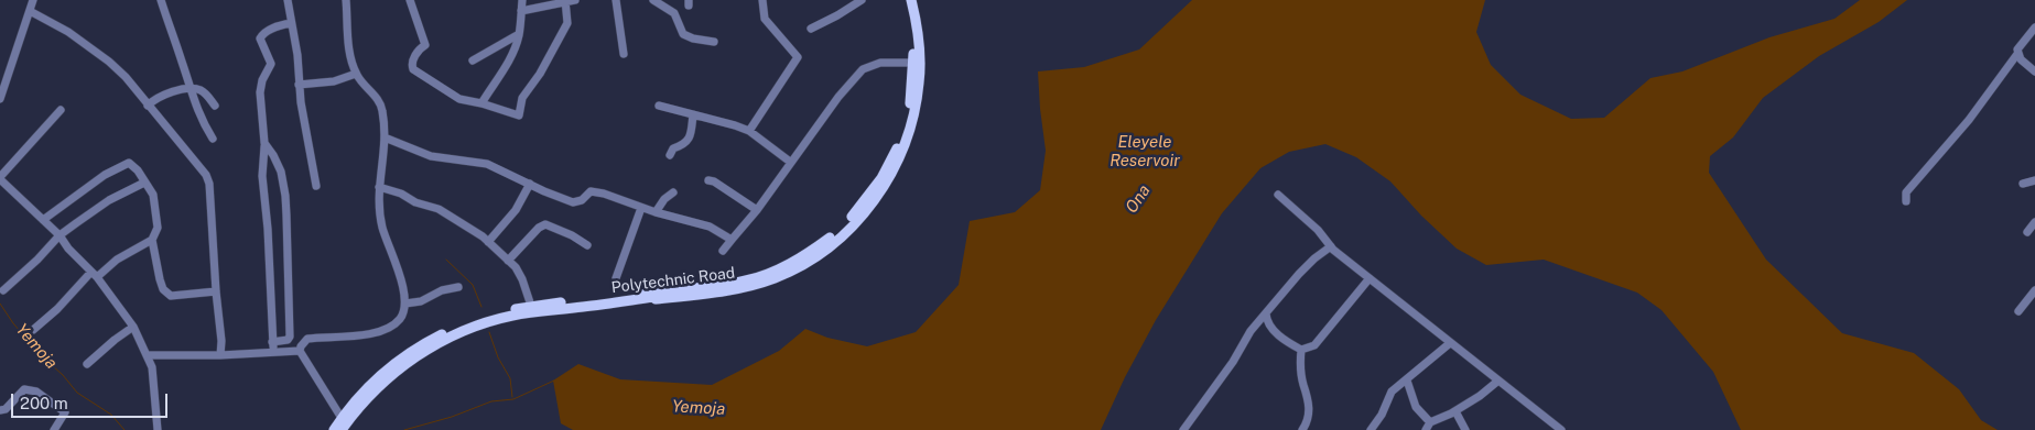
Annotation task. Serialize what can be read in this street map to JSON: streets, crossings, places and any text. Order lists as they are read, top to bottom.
{
  "streets": {
    "main road": ["Polytechnic Road"]
  },
  "water": ["Eleyele Reservoir", "Ona", "Yemoja"],
  "scale_bar": "200 m"
}
